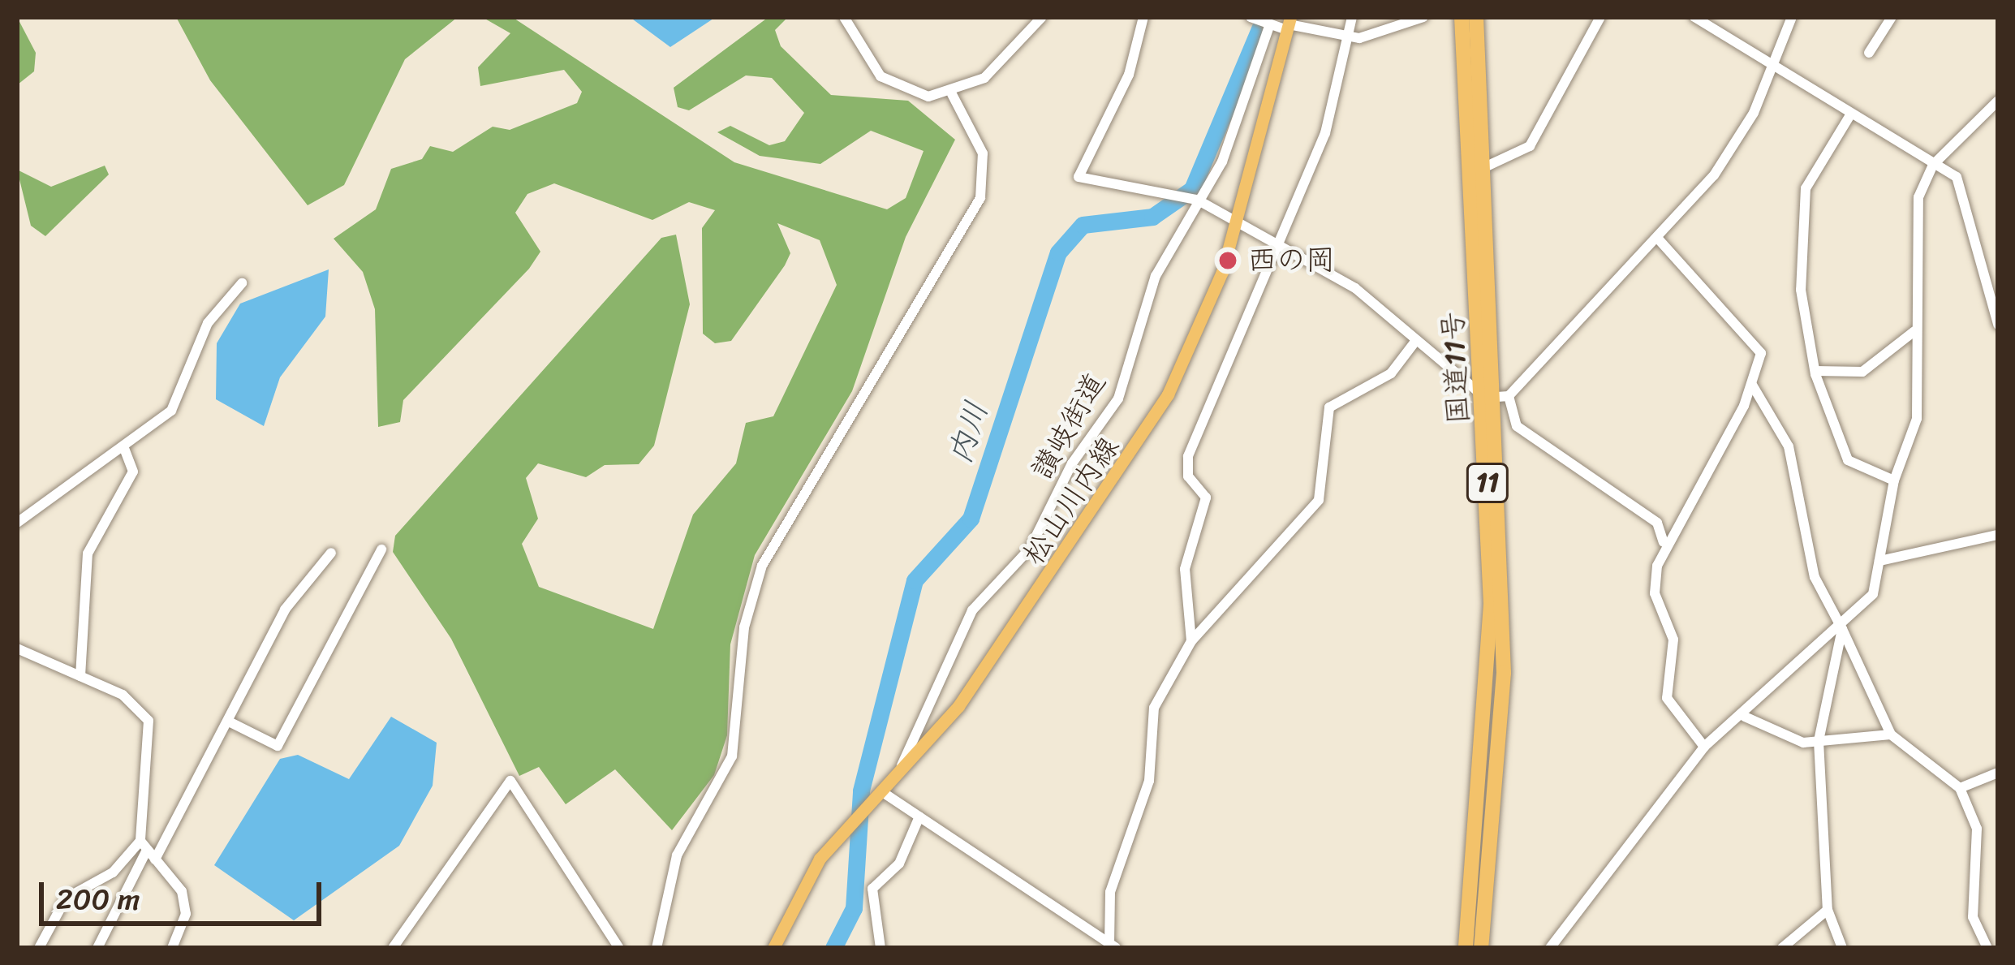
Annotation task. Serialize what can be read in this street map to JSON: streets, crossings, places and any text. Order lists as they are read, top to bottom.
{
  "streets": {
    "highway": ["国道11号", "11"],
    "main road": ["松山川内線"],
    "street": ["讃岐街道"]
  },
  "crossings": [
    ["讃岐街道", "松山川内線"]
  ],
  "water": ["内川"],
  "places": ["西の岡"],
  "scale_bar": "200 m"
}
